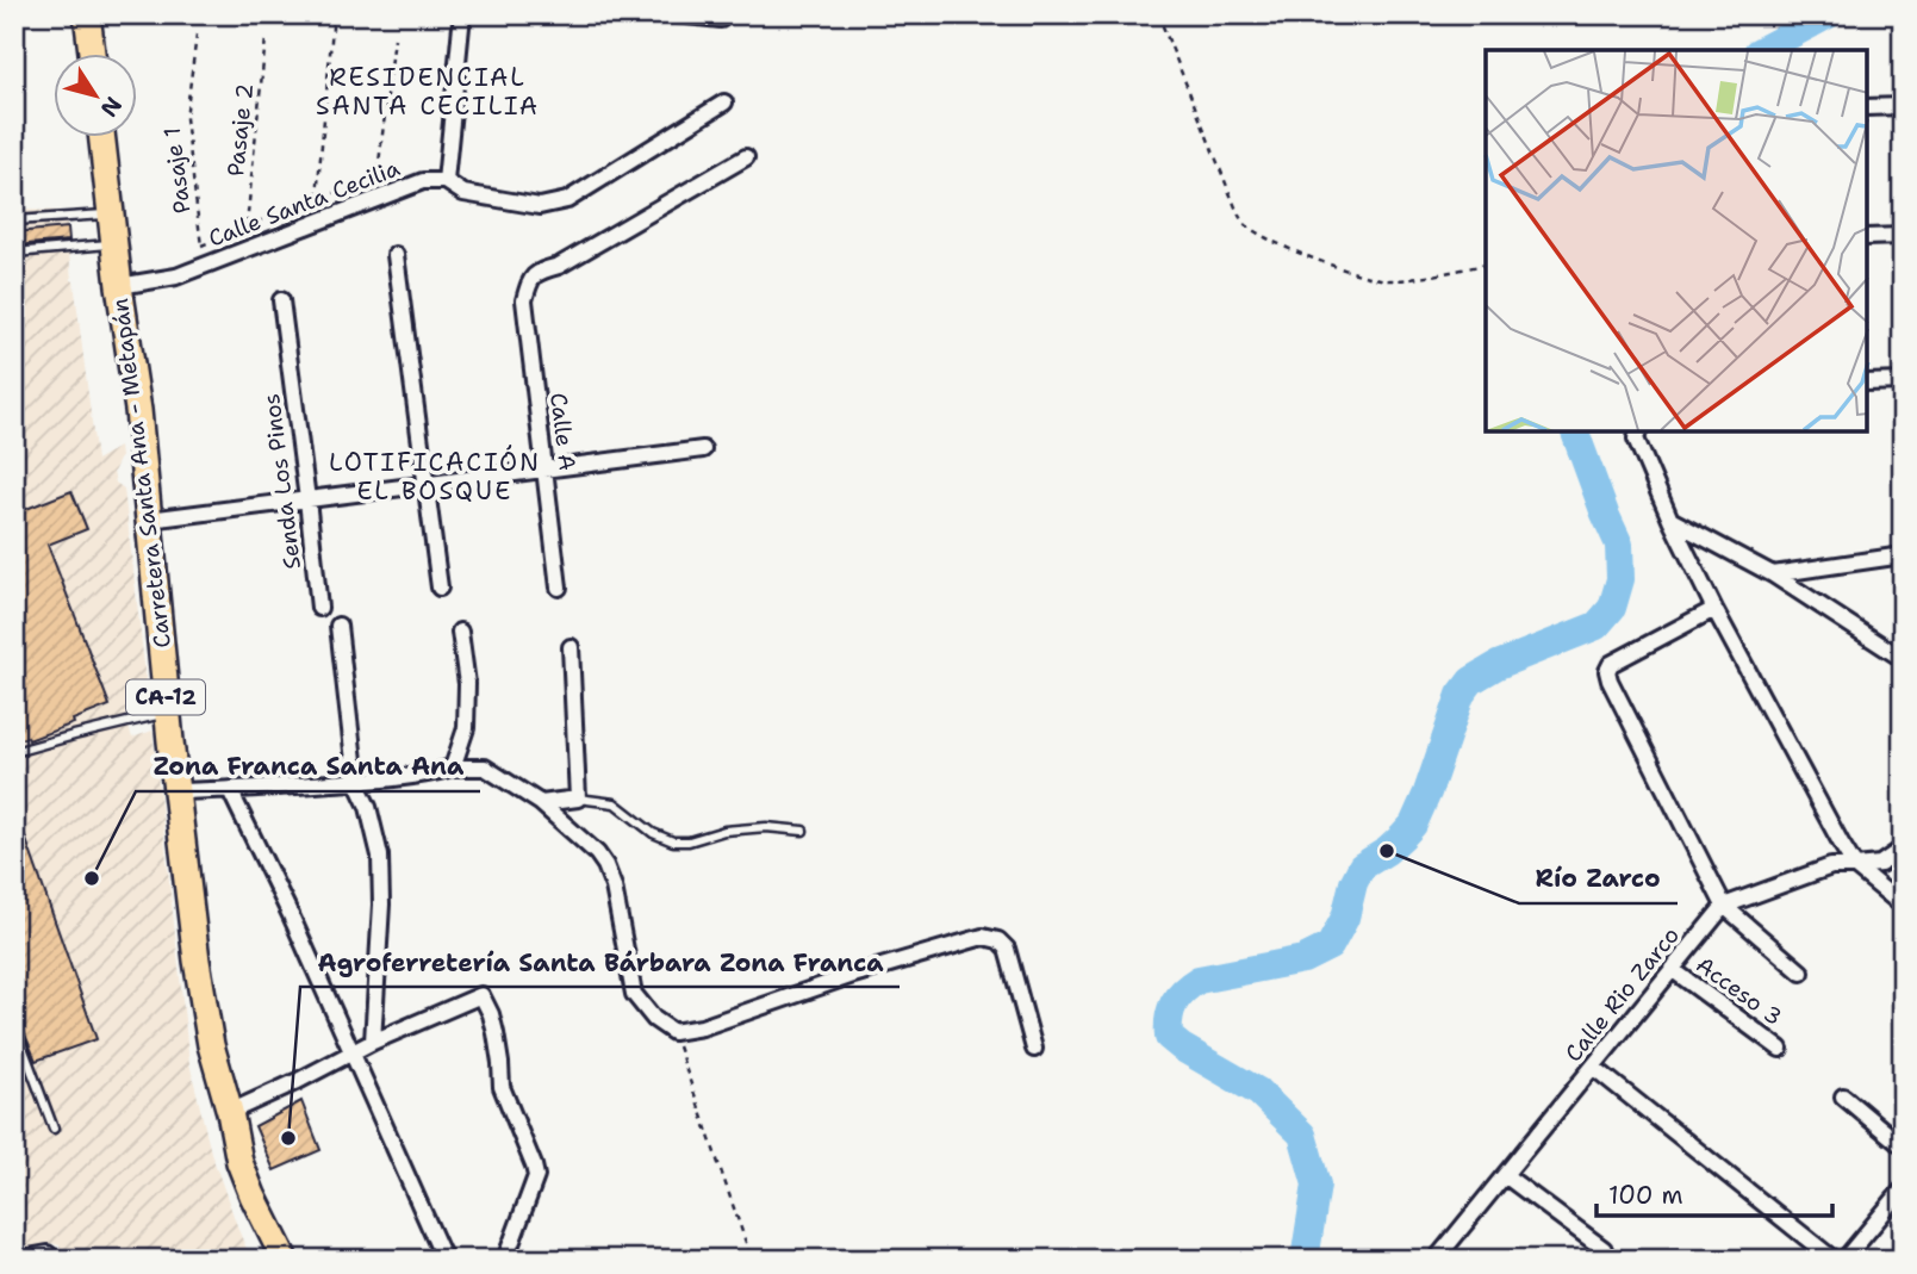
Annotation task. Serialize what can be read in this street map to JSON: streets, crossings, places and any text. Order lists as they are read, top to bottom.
{
  "streets": {
    "main road": ["Carretera Santa Ana - Metapán", "CA-12"],
    "street": [
      "Calle Santa Cecilia",
      "Calle A",
      "Senda Los Pinos",
      "Acceso 3",
      "Calle Rio Zarco"
    ],
    "path": ["Pasaje 2", "Pasaje 1"]
  },
  "crossings": [
    ["Calle Santa Cecilia", "Carretera Santa Ana - Metapán"],
    ["Acceso 3", "Calle Rio Zarco"]
  ],
  "districts": ["RESIDENCIAL SANTA CECILIA", "LOTIFICACIÓN EL BOSQUE"],
  "places": ["Río Zarco", "Zona Franca Santa Ana", "Agroferretería Santa Bárbara Zona Franca"],
  "scale_bar": "100 m",
  "north": "bottom right"
}
